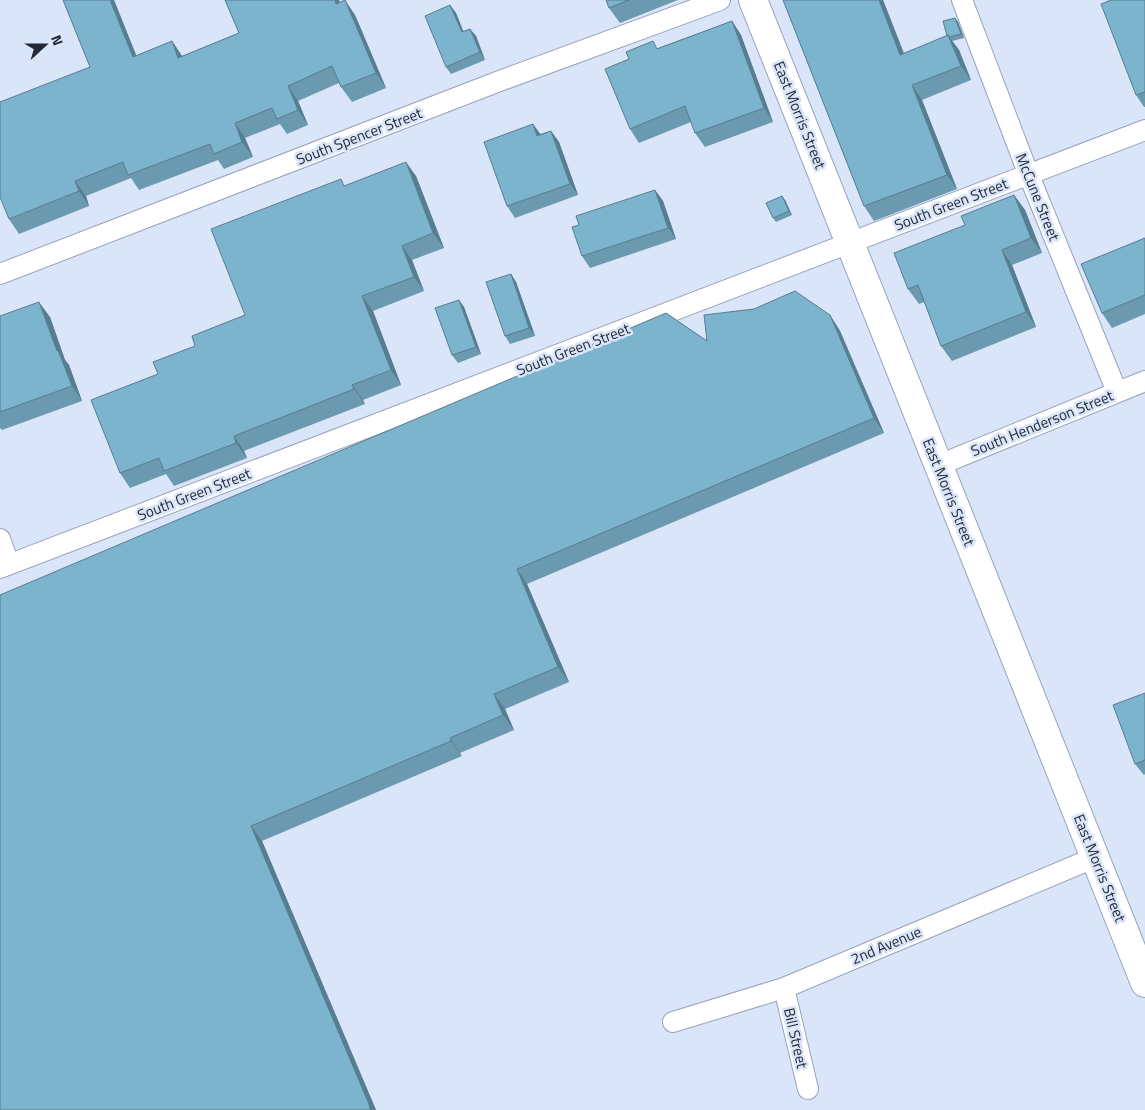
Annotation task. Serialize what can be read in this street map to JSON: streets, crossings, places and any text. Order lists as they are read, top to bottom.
{
  "streets": {
    "main road": ["East Morris Street"],
    "street": [
      "South Spencer Street",
      "McCune Street",
      "South Green Street",
      "South Henderson Street",
      "2nd Avenue",
      "Bill Street"
    ]
  },
  "crossings": [
    ["East Morris Street", "South Green Street"],
    ["East Morris Street", "South Henderson Street"],
    ["East Morris Street", "2nd Avenue"],
    ["McCune Street", "South Green Street"],
    ["McCune Street", "South Henderson Street"],
    ["2nd Avenue", "Bill Street"]
  ],
  "north": "right"
}
